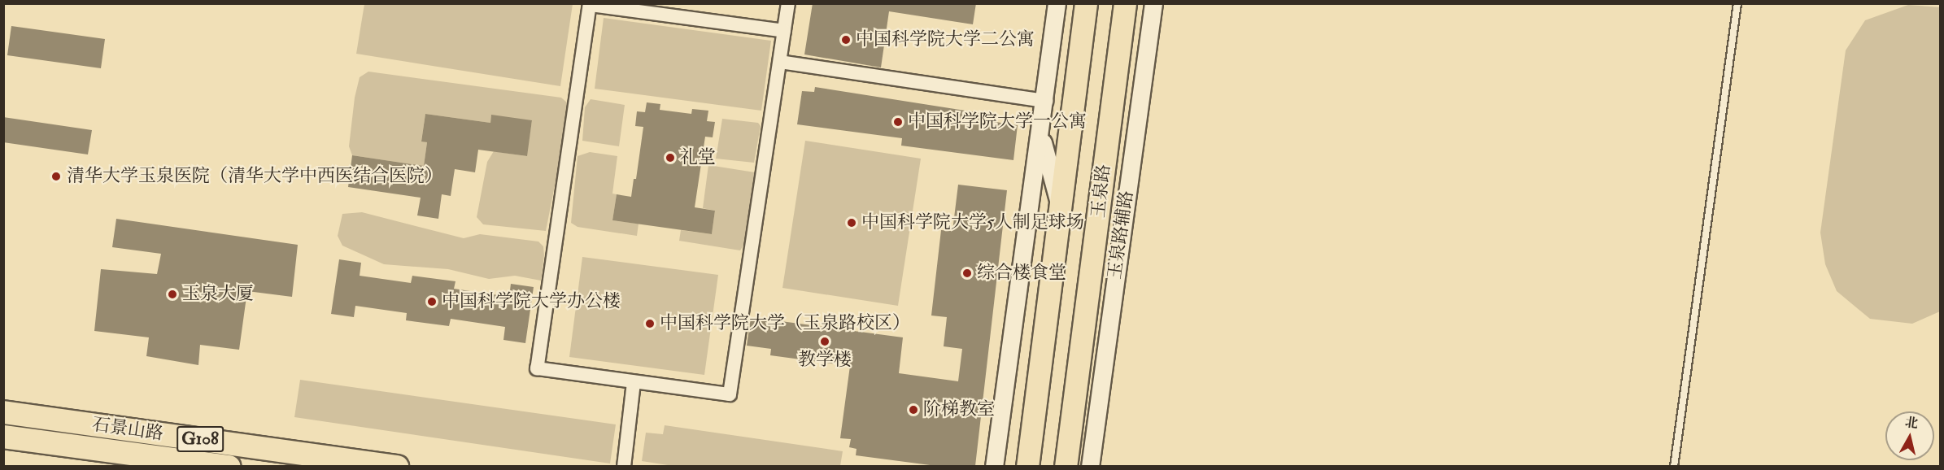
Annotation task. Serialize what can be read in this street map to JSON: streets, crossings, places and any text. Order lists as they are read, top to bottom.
{
  "streets": {
    "highway": ["石景山路", "G108"],
    "main road": ["玉泉路"],
    "street": ["玉泉路辅路"]
  },
  "places": [
    "中国科学院大学二公寓",
    "中国科学院大学一公寓",
    "礼堂",
    "清华大学玉泉医院（清华大学中西医结合医院）",
    "中国科学院大学5人制足球场",
    "综合楼食堂",
    "玉泉大厦",
    "中国科学院大学办公楼",
    "中国科学院大学（玉泉路校区）",
    "教学楼",
    "阶梯教室"
  ],
  "north": "top"
}
